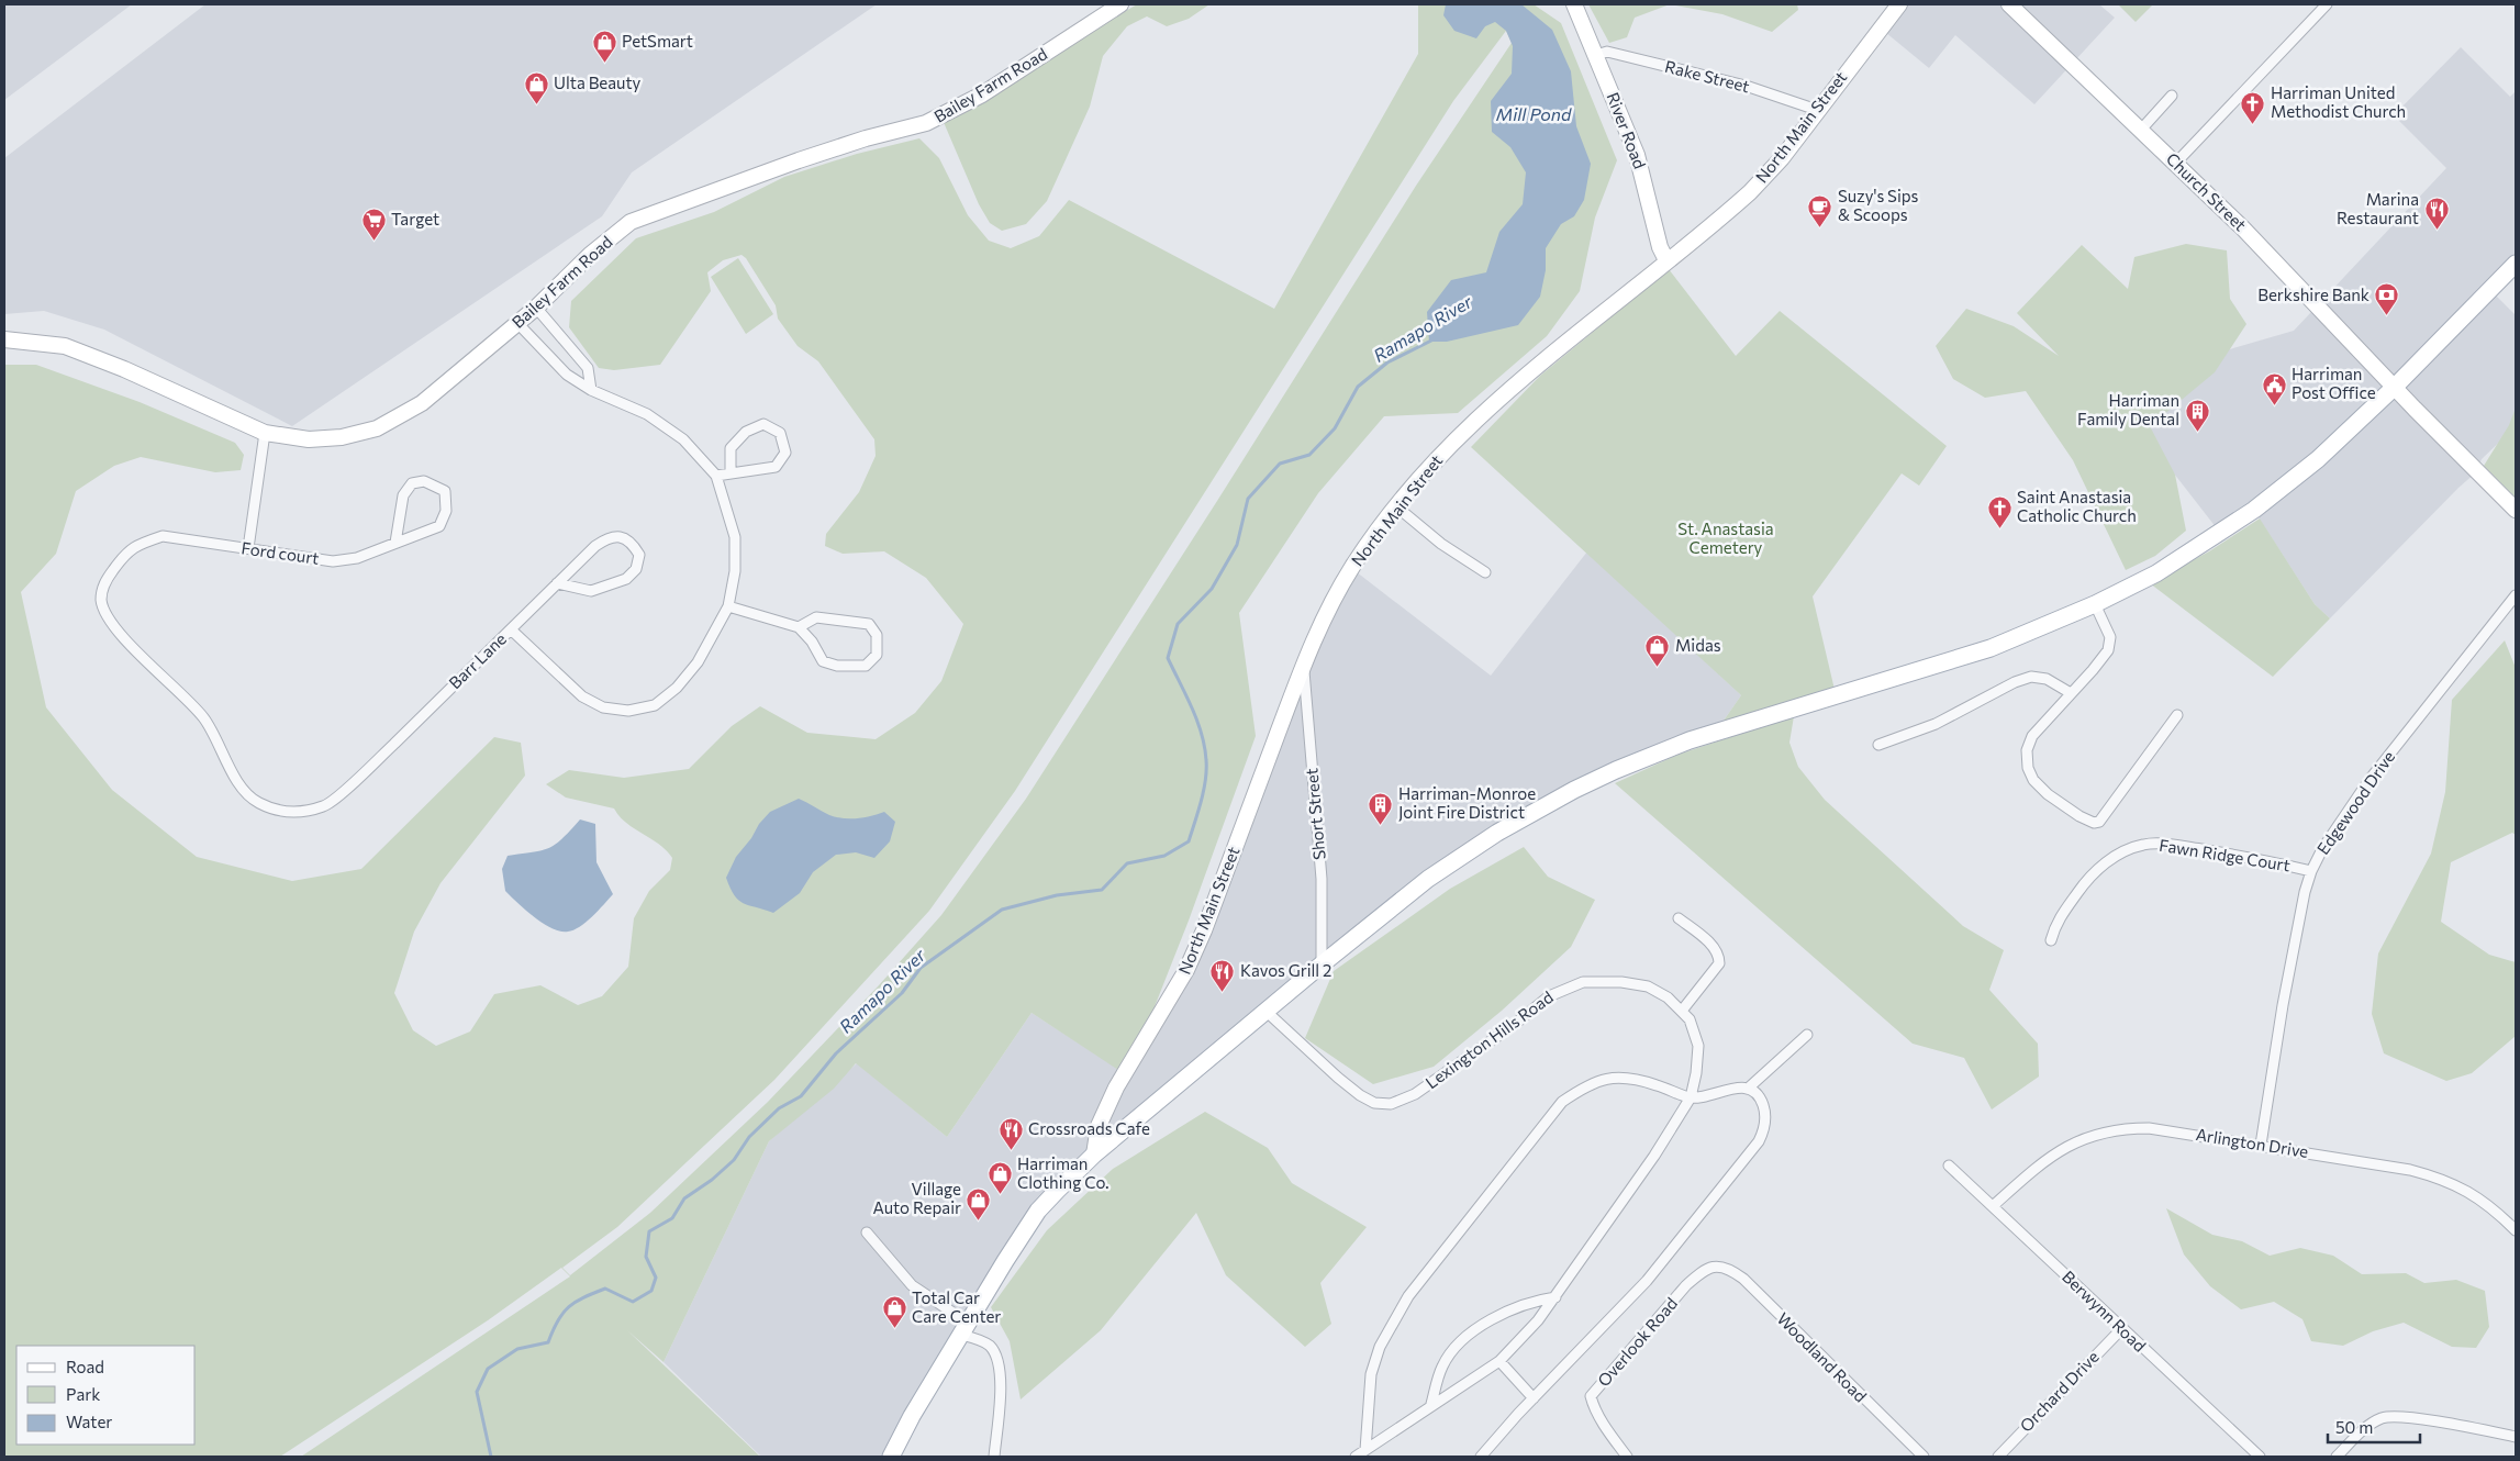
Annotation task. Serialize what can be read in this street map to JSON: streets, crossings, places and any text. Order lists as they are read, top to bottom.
{
  "streets": {
    "street": [
      "Rake Street",
      "Bailey Farm Road",
      "North Main Street",
      "River Road",
      "Church Street",
      "Ford court",
      "Barr Lane",
      "Edgewood Drive",
      "Short Street",
      "Fawn Ridge Court",
      "Lexington Hills Road",
      "Arlington Drive",
      "Berwynn Road",
      "Overlook Road",
      "Woodland Road",
      "Orchard Drive"
    ]
  },
  "crossings": [
    ["Rake Street", "North Main Street"],
    ["Rake Street", "River Road"],
    ["Bailey Farm Road", "Barr Lane"],
    ["North Main Street", "River Road"],
    ["North Main Street", "Short Street"],
    ["Ford court", "Barr Lane"],
    ["Edgewood Drive", "Fawn Ridge Court"],
    ["Edgewood Drive", "Arlington Drive"],
    ["Arlington Drive", "Berwynn Road"],
    ["Berwynn Road", "Orchard Drive"],
    ["Overlook Road", "Woodland Road"]
  ],
  "water": ["Mill Pond", "Ramapo River"],
  "parks": ["St. Anastasia Cemetery"],
  "places": {
    "shop": [
      "PetSmart",
      "Ulta Beauty",
      "Midas",
      "Harriman Clothing Co.",
      "Village Auto Repair",
      "Total Car Care Center"
    ],
    "church": ["Harriman United Methodist Church", "Saint Anastasia Catholic Church"],
    "cafe": ["Suzy's Sips & Scoops"],
    "restaurant": ["Marina Restaurant", "Kavos Grill 2", "Crossroads Cafe"],
    "supermarket": ["Target"],
    "bank": ["Berkshire Bank"],
    "public building": ["Harriman Post Office"],
    "building": ["Harriman Family Dental", "Harriman-Monroe Joint Fire District"]
  },
  "legend": ["Road", "Park", "Water"],
  "scale_bar": "50 m"
}
